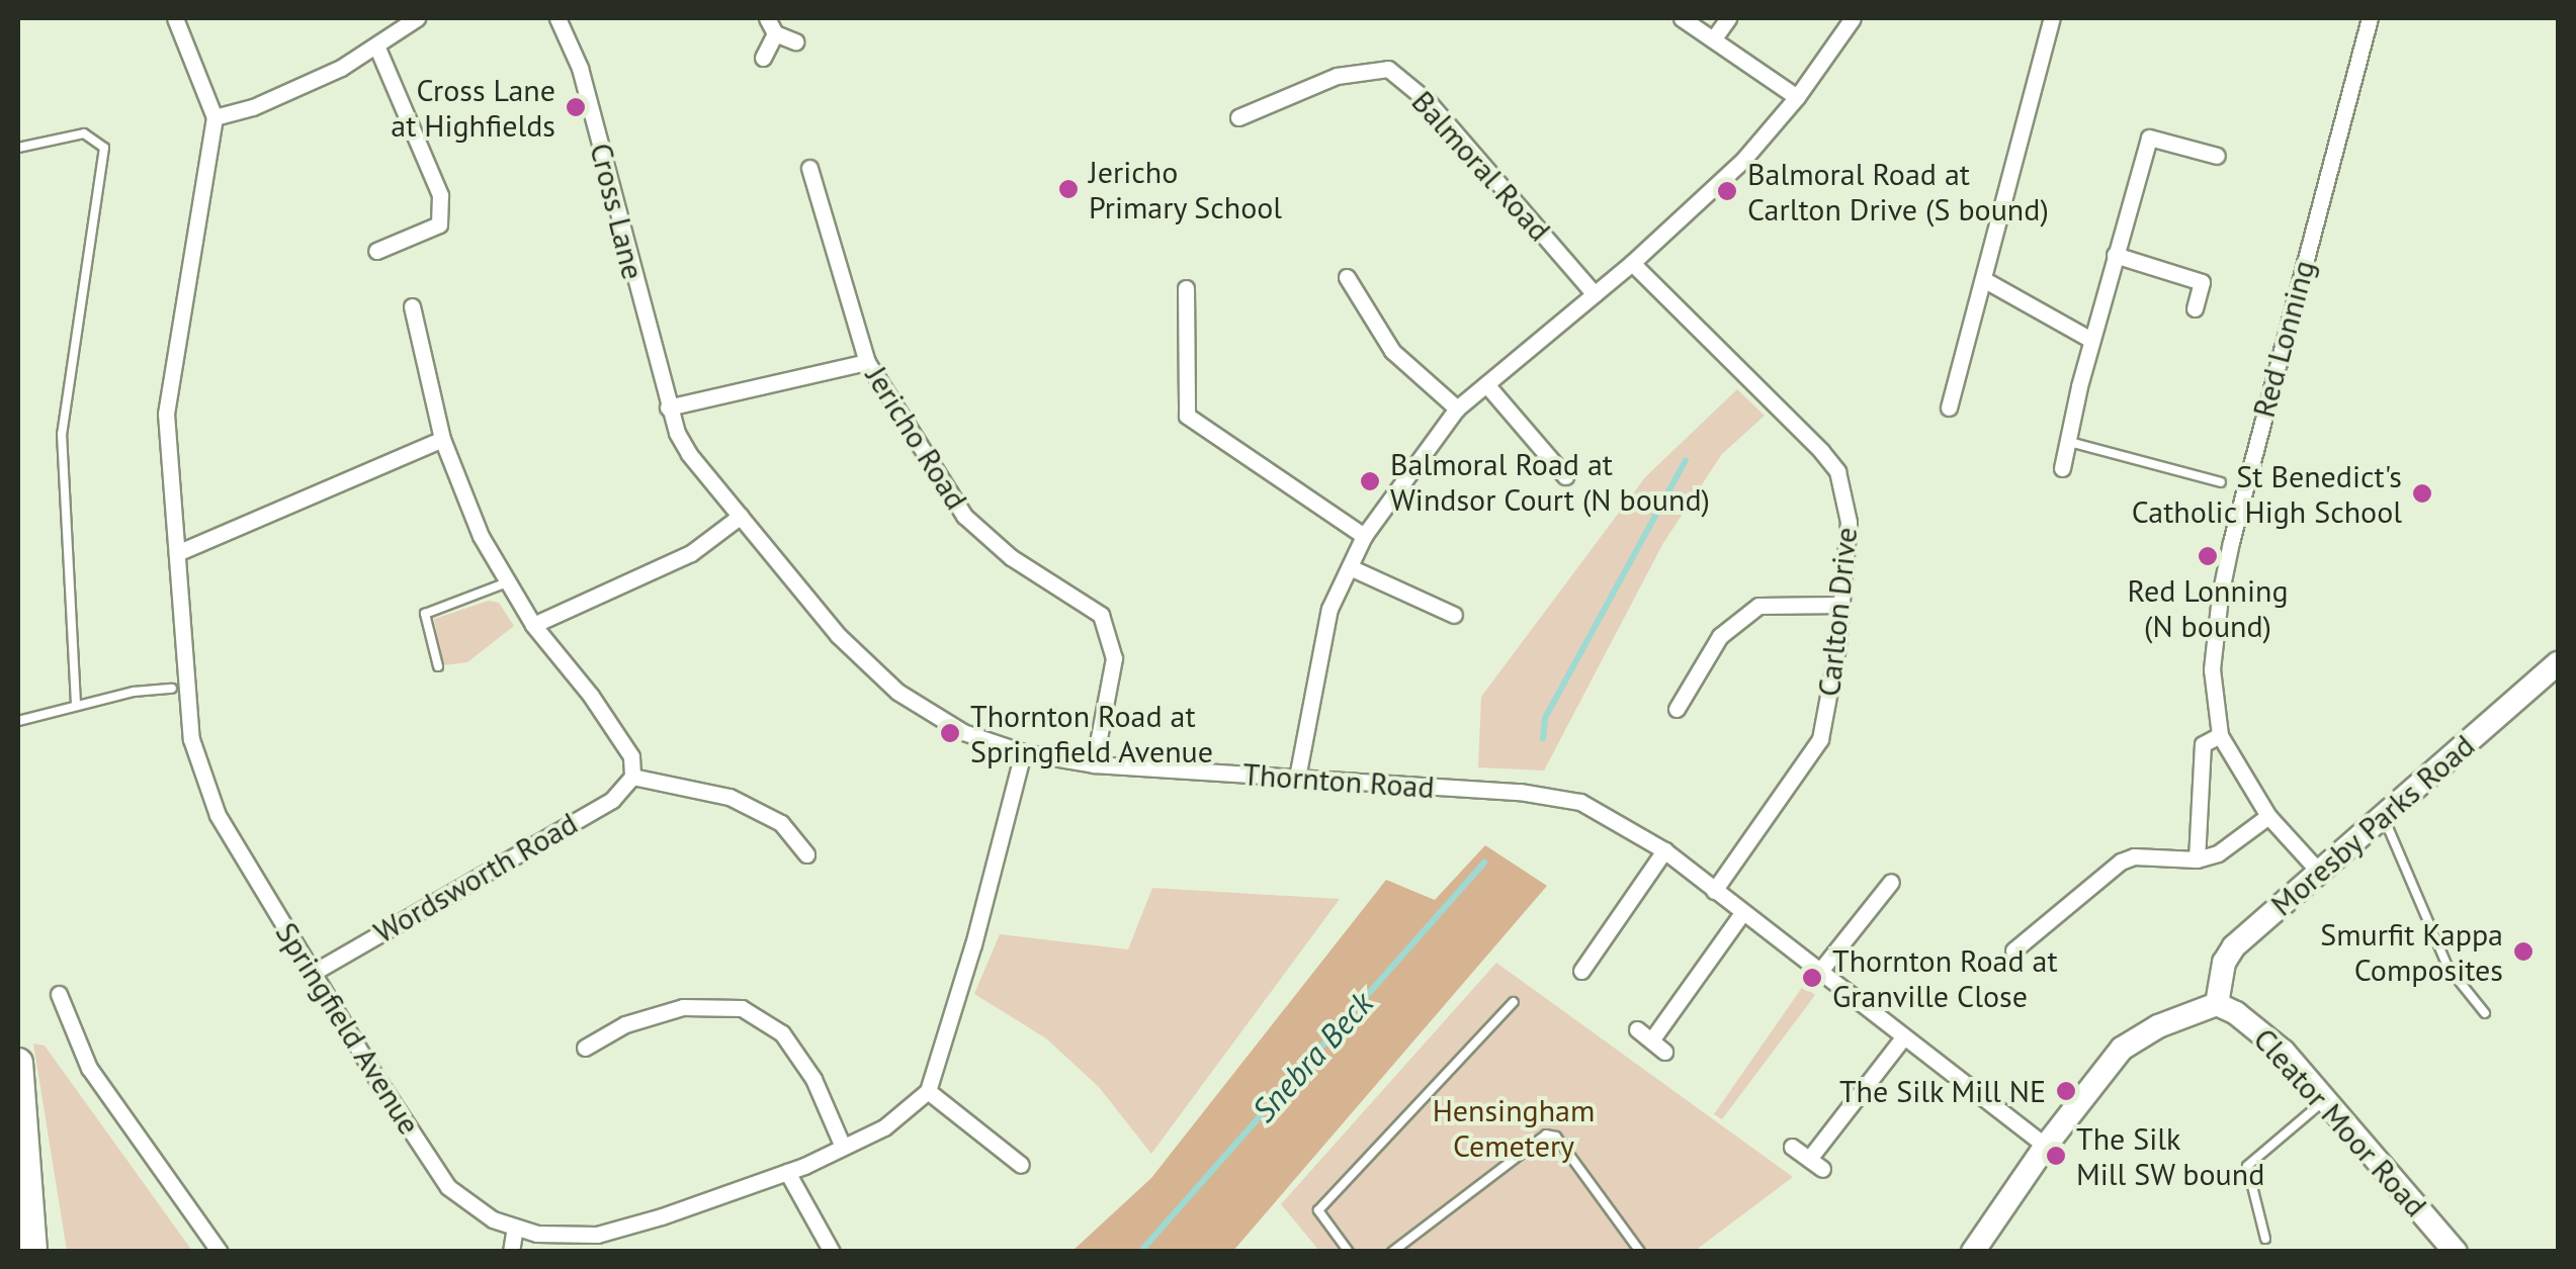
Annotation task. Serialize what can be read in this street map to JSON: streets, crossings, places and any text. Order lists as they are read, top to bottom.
{
  "streets": {
    "main road": ["Moresby Parks Road", "Cleator Moor Road"],
    "street": [
      "Balmoral Road",
      "Cross Lane",
      "Red Lonning",
      "Jericho Road",
      "Carlton Drive",
      "Thornton Road",
      "Wordsworth Road",
      "Springfield Avenue"
    ]
  },
  "crossings": [
    ["Cross Lane", "Thornton Road"],
    ["Red Lonning", "Moresby Parks Road"],
    ["Jericho Road", "Thornton Road"],
    ["Carlton Drive", "Thornton Road"],
    ["Moresby Parks Road", "Cleator Moor Road"],
    ["Wordsworth Road", "Springfield Avenue"]
  ],
  "water": ["Snebra Beck"],
  "parks": ["Hensingham Cemetery"],
  "places": [
    "Cross Lane at Highfields",
    "Jericho Primary School",
    "Balmoral Road at Carlton Drive (S bound)",
    "Balmoral Road at Windsor Court (N bound)",
    "St Benedict's Catholic High School",
    "Red Lonning (N bound)",
    "Thornton Road at Springfield Avenue",
    "Smurfit Kappa Composites",
    "Thornton Road at Granville Close",
    "The Silk Mill NE",
    "The Silk Mill SW bound"
  ]
}
